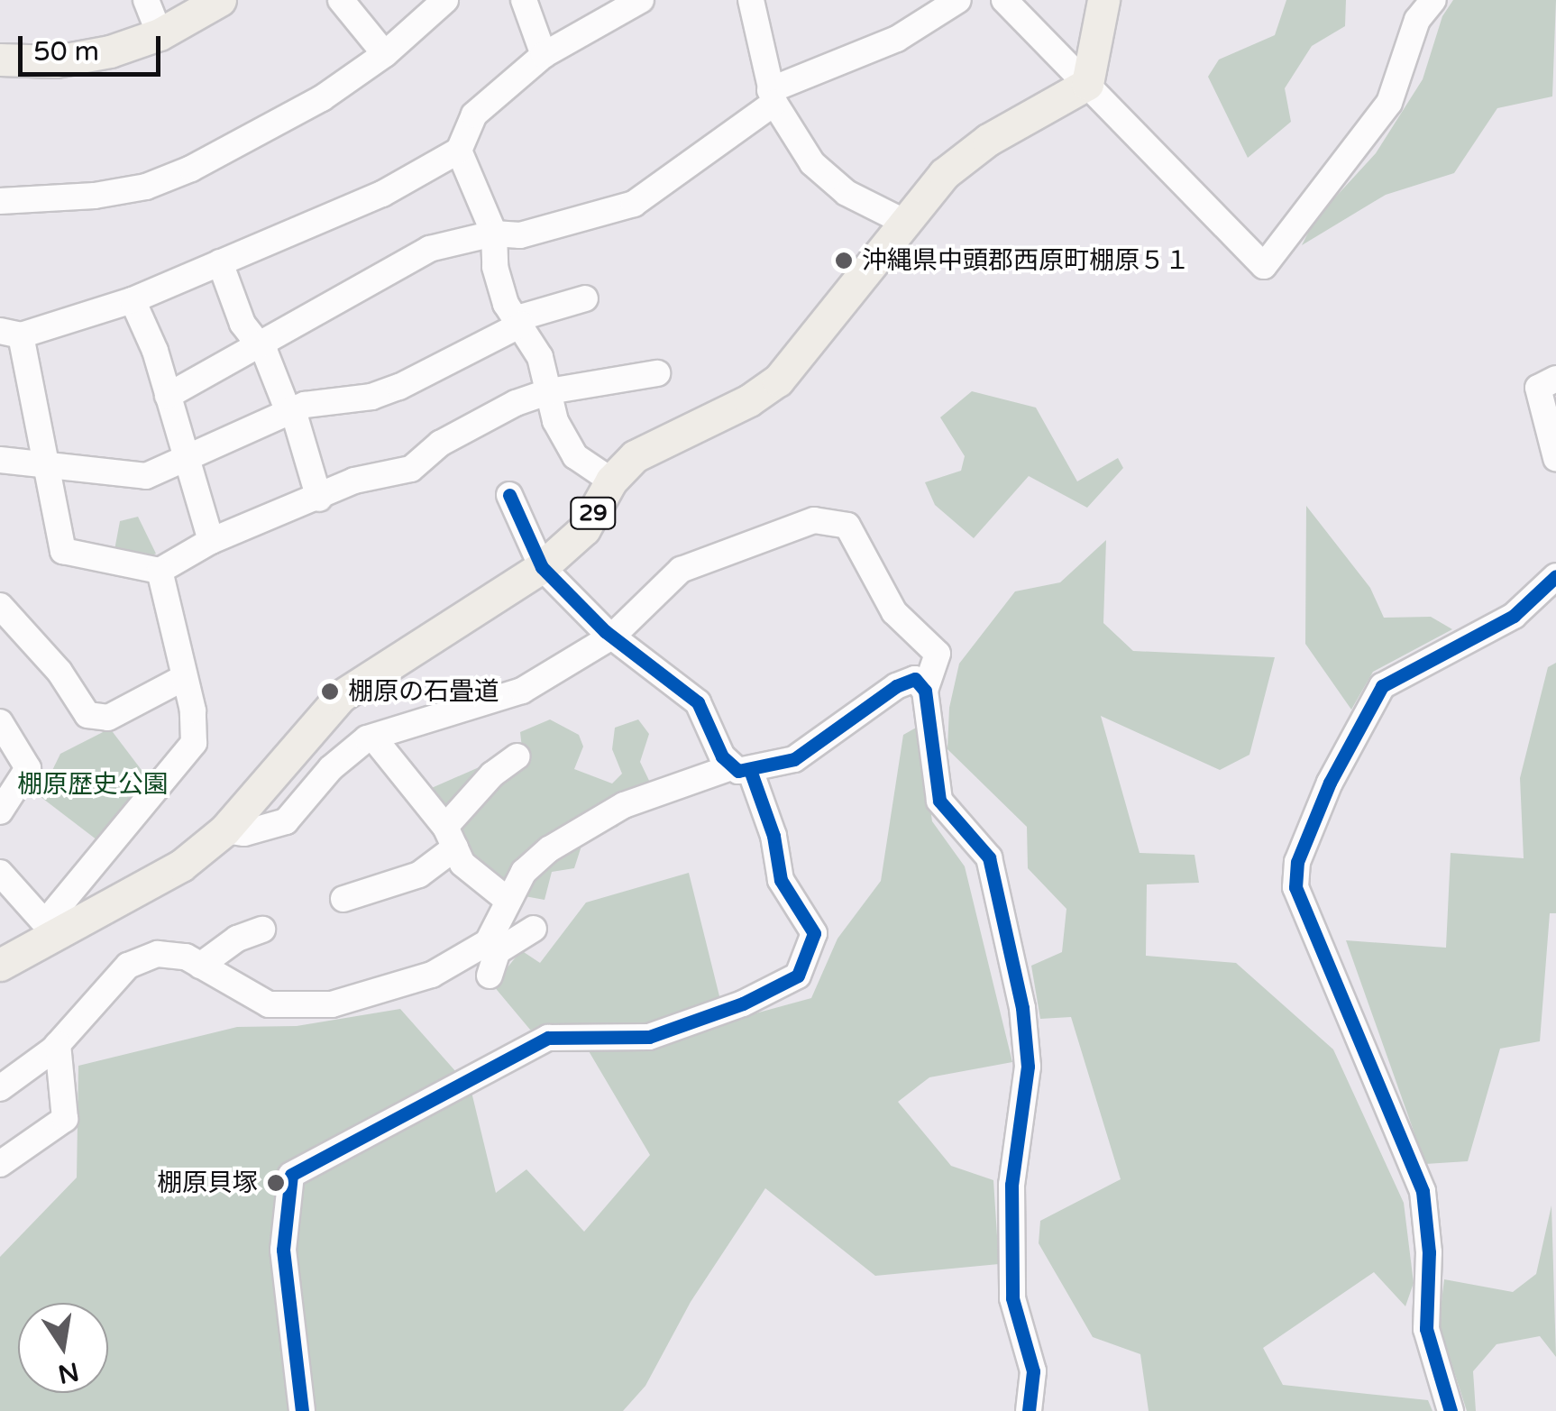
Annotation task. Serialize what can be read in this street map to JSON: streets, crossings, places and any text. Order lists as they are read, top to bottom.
{
  "streets": {
    "main road": ["29"]
  },
  "parks": ["棚原歴史公園"],
  "places": ["沖縄県中頭郡西原町棚原５１", "棚原の石畳道", "棚原貝塚"],
  "scale_bar": "50 m",
  "north": "bottom"
}
